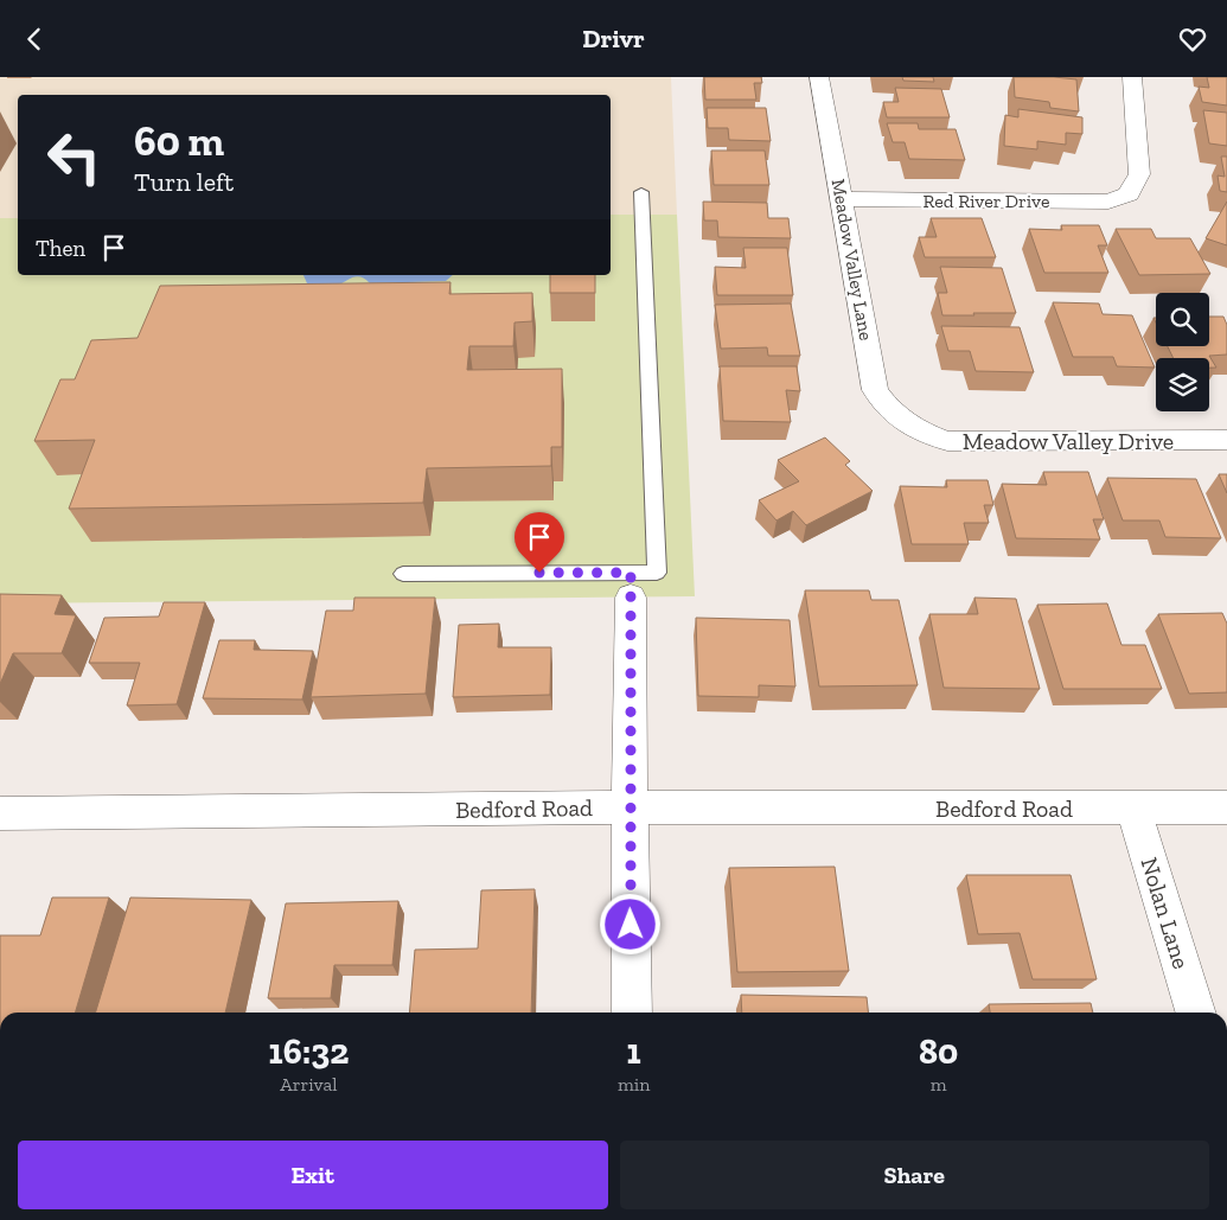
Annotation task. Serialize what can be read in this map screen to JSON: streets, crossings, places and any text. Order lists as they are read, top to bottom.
{
  "streets": {
    "street": [
      "Red River Drive",
      "Meadow Valley Lane",
      "Meadow Valley Drive",
      "Bedford Road",
      "Nolan Lane"
    ]
  },
  "crossings": [
    ["Red River Drive", "Meadow Valley Lane"],
    ["Meadow Valley Lane", "Meadow Valley Drive"],
    ["Bedford Road", "Nolan Lane"]
  ],
  "page": {
    "header": "Drivr",
    "turn": ["60 m", "Turn left"],
    "then": "Then",
    "eta": [
      "16:32",
      "Arrival",
      "1",
      "min",
      "80",
      "m"
    ],
    "buttons": ["Exit", "Share"]
  }
}
